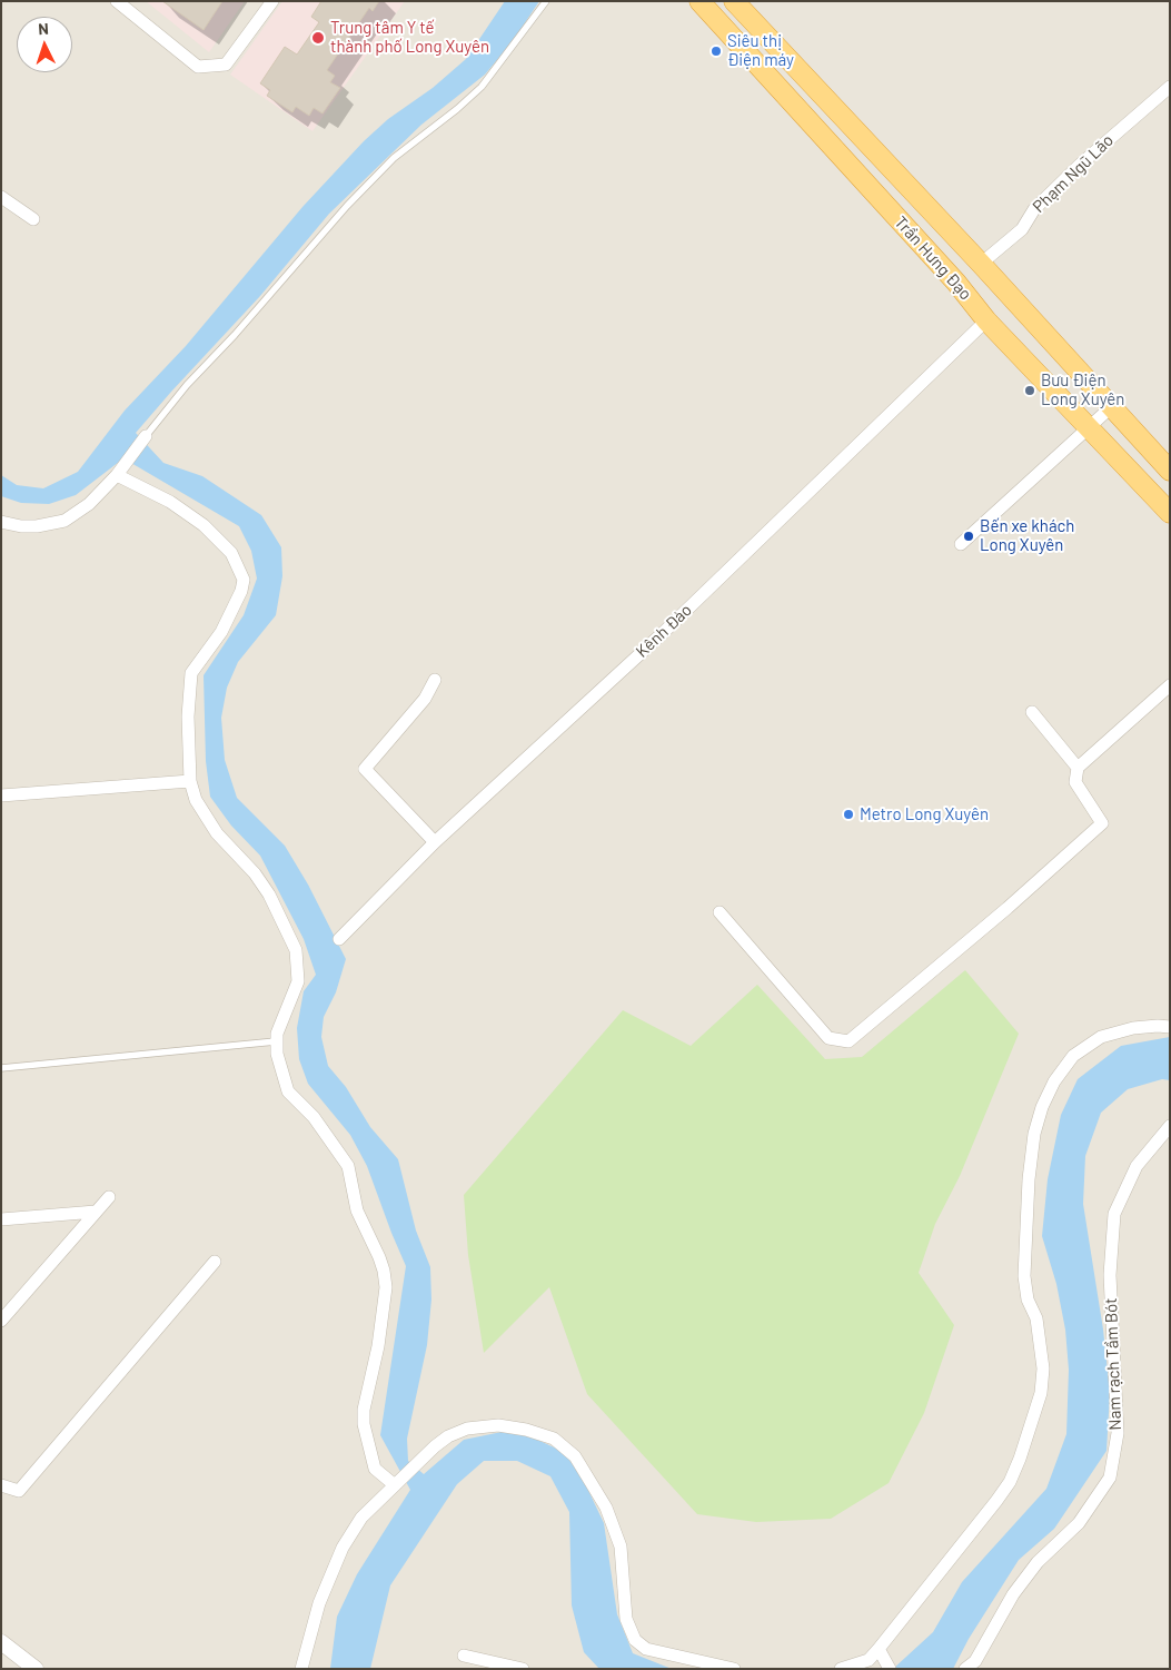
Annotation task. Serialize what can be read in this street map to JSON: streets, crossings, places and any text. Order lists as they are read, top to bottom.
{
  "streets": {
    "highway": ["Trần Hưng Đạo"],
    "street": ["Phạm Ngũ Lão", "Kênh Đào", "Nam rạch Tầm Bót"]
  },
  "crossings": [
    ["Phạm Ngũ Lão", "Trần Hưng Đạo"],
    ["Trần Hưng Đạo", "Kênh Đào"]
  ],
  "places": [
    "Trung tâm Y tế thành phố Long Xuyên",
    "Siêu thị Điện máy",
    "Bưu Điện Long Xuyên",
    "Bến xe khách Long Xuyên",
    "Metro Long Xuyên"
  ],
  "north": "top"
}
